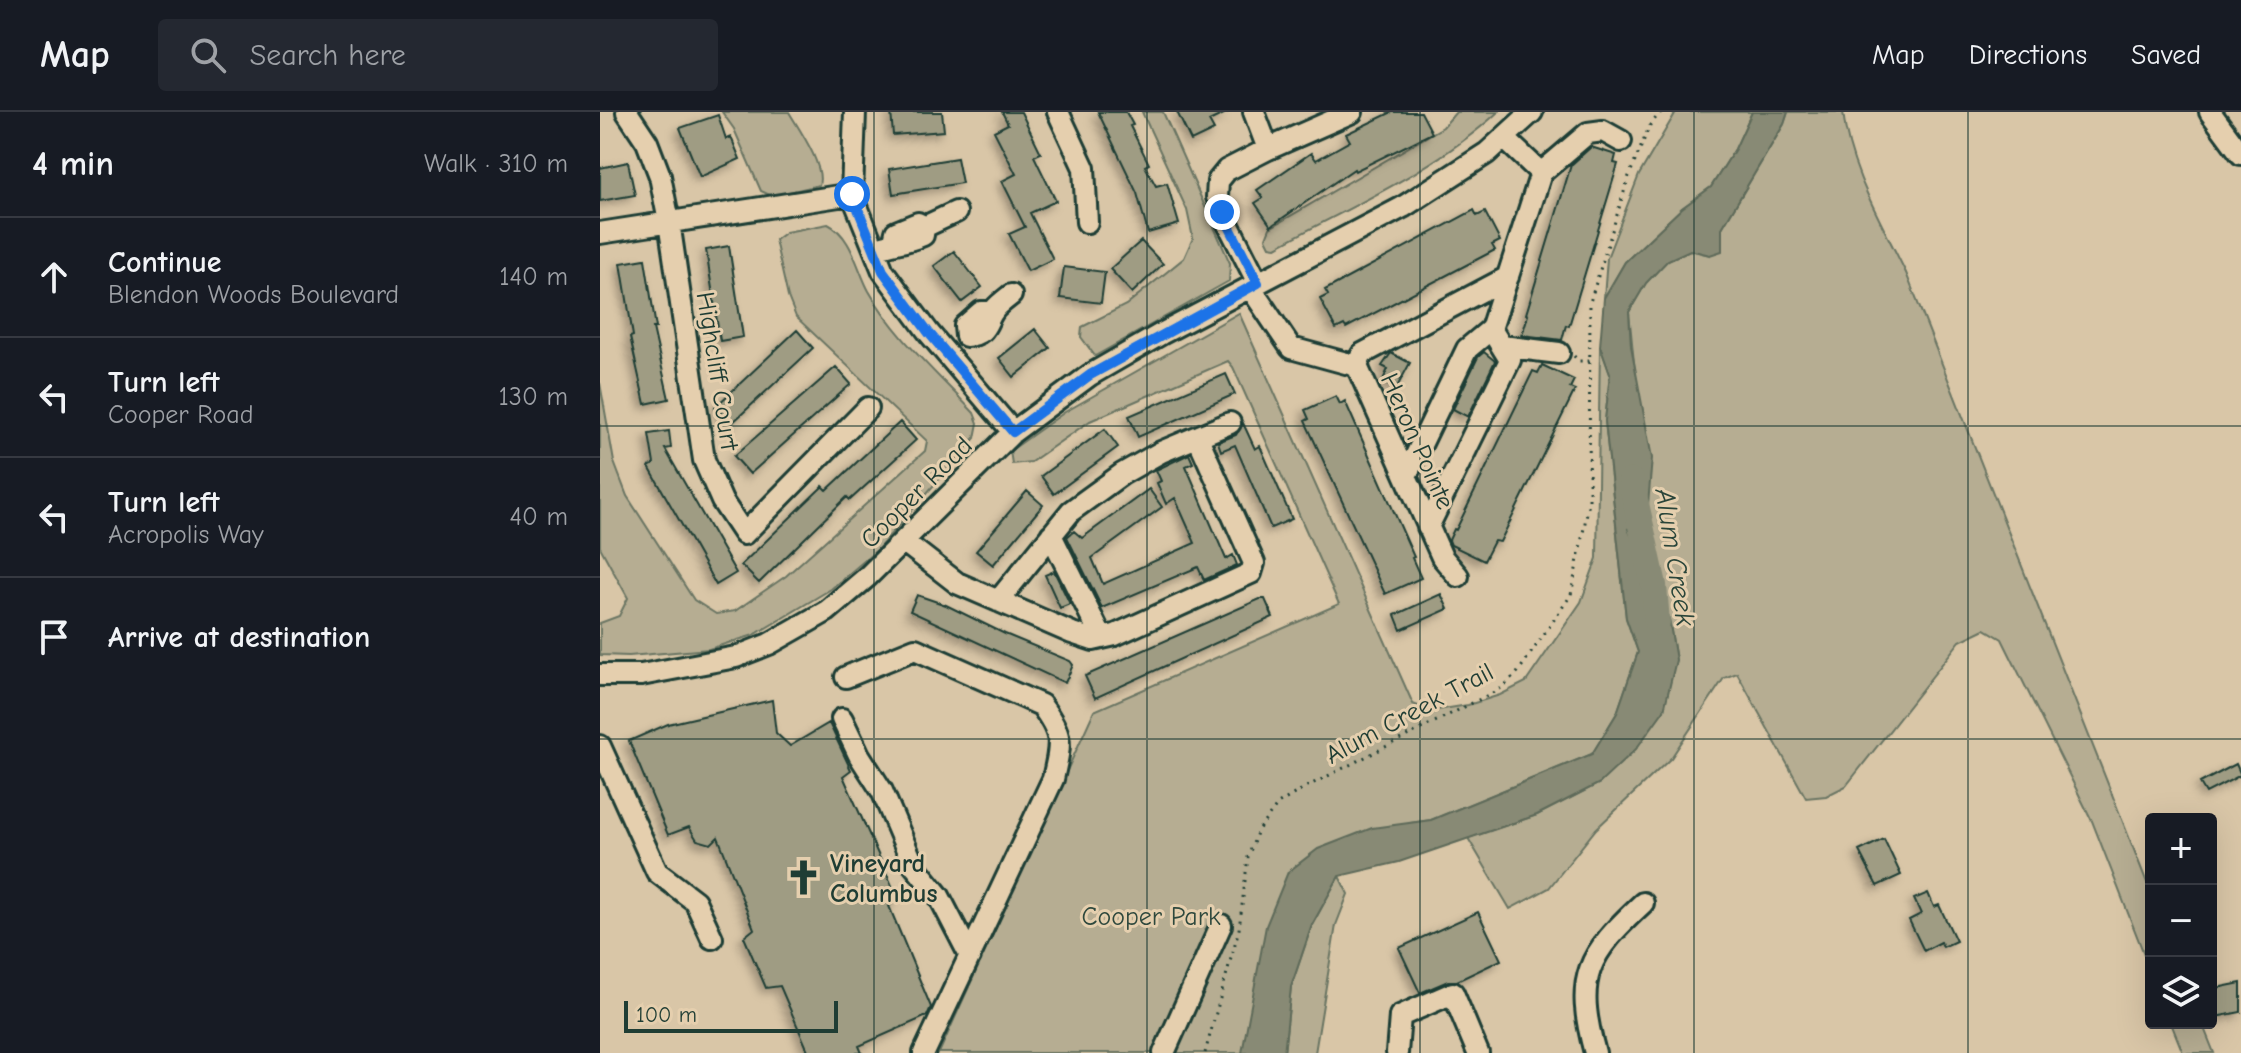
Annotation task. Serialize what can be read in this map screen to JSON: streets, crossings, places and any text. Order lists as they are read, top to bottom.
{
  "streets": {
    "street": ["Highcliff Court", "Heron Pointe", "Cooper Road"],
    "path": ["Alum Creek Trail"]
  },
  "crossings": [
    ["Heron Pointe", "Cooper Road"]
  ],
  "water": ["Alum Creek"],
  "parks": ["Cooper Park"],
  "places": {
    "church": ["Vineyard Columbus"]
  },
  "scale_bar": "100 m",
  "page": {
    "header": "Map",
    "search": "Search here",
    "nav": ["Map", "Directions", "Saved"],
    "heading": ["4 min", "Walk · 310 m"],
    "list": [
      ["Continue", "Blendon Woods Boulevard", "140 m"],
      ["Turn left", "Cooper Road", "130 m"],
      ["Turn left", "Acropolis Way", "40 m"],
      "Arrive at destination"
    ],
    "map_buttons": ["+", "−"],
    "scale": "100 m"
  }
}
